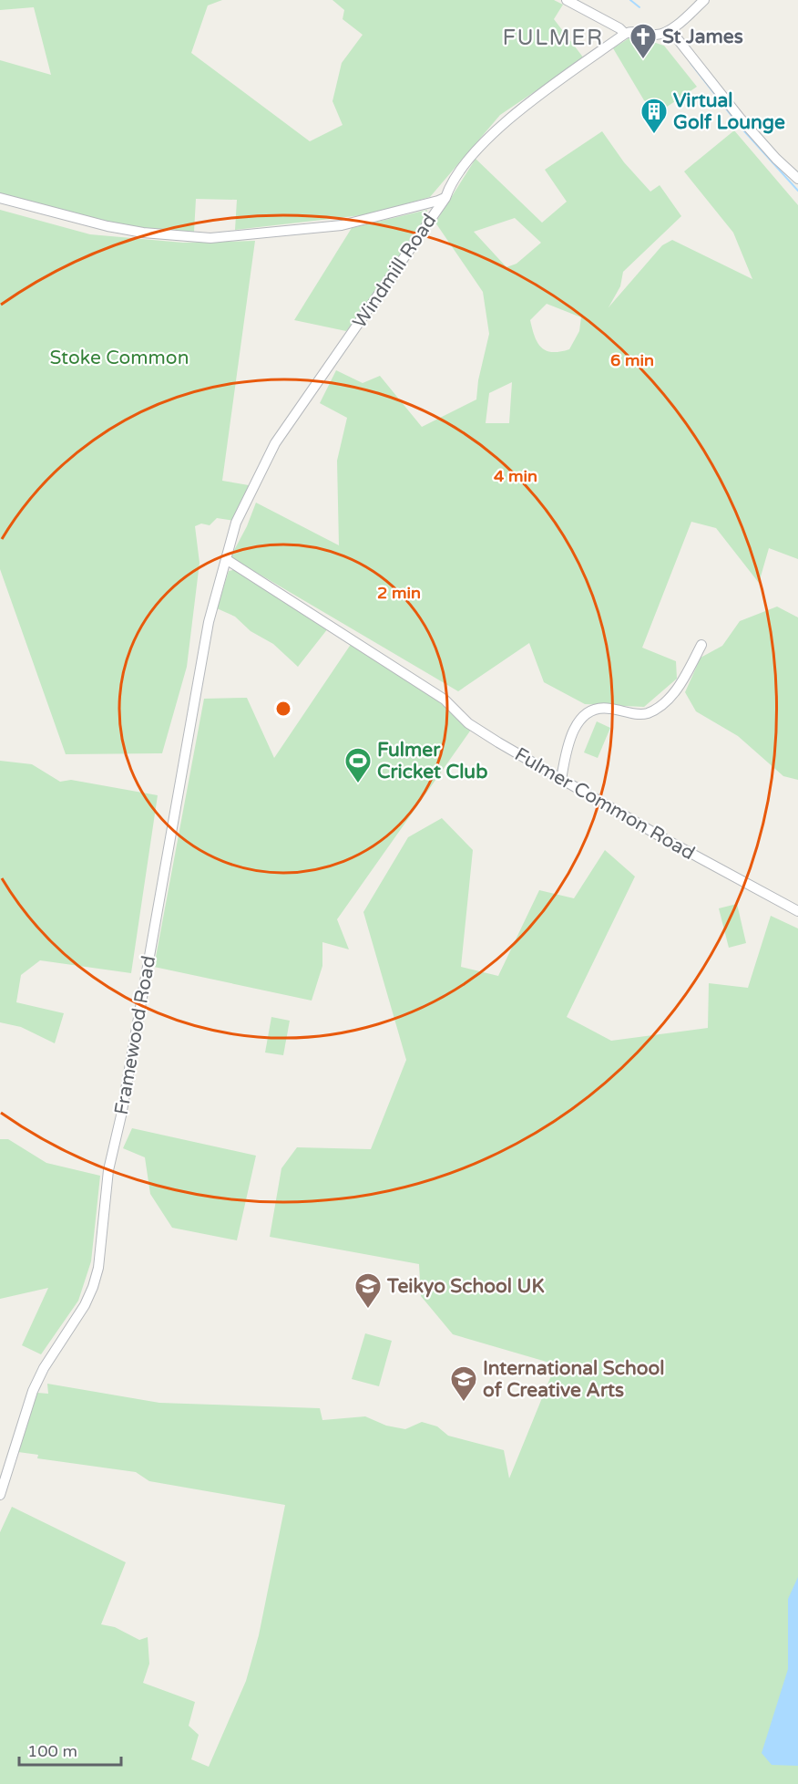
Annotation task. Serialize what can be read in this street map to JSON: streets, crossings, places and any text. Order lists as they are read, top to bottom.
{
  "streets": {
    "street": ["Windmill Road", "Fulmer Common Road", "Framewood Road"]
  },
  "crossings": [
    ["Windmill Road", "Fulmer Common Road"],
    ["Windmill Road", "Framewood Road"],
    ["Fulmer Common Road", "Framewood Road"]
  ],
  "districts": ["FULMER"],
  "parks": ["Stoke Common"],
  "places": {
    "church": ["St James"],
    "building": ["Virtual Golf Lounge"],
    "sports": ["Fulmer Cricket Club"],
    "school or university": ["Teikyo School UK", "International School of Creative Arts"]
  },
  "scale_bar": "100 m",
  "rings": ["6 min", "4 min", "2 min"]
}
